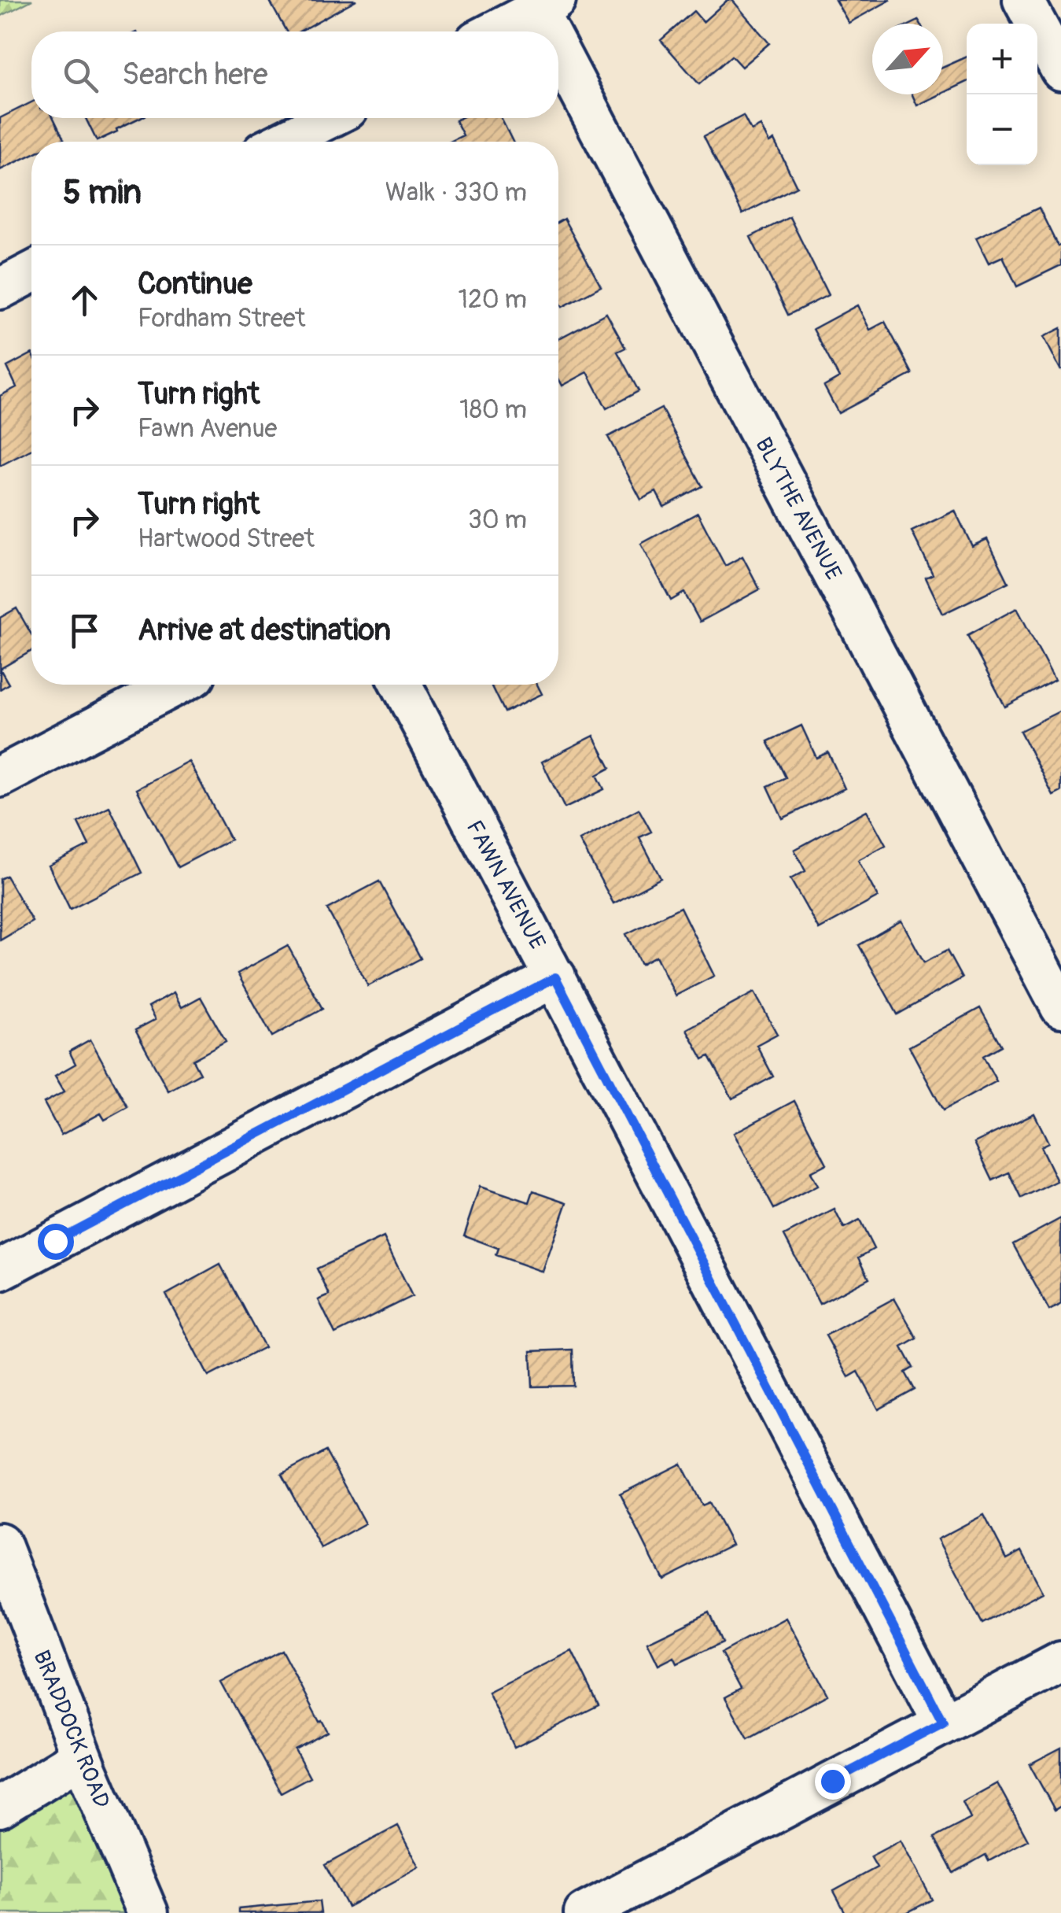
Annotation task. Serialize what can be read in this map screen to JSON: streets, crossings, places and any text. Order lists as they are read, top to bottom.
{
  "streets": {
    "street": ["BLYTHE AVENUE", "FAWN AVENUE", "BRADDOCK ROAD"]
  },
  "north": "top right",
  "page": {
    "map_buttons": ["+", "−"],
    "search": "Search here",
    "heading": ["5 min", "Walk · 330 m"],
    "list": [
      ["Continue", "Fordham Street", "120 m"],
      ["Turn right", "Fawn Avenue", "180 m"],
      ["Turn right", "Hartwood Street", "30 m"],
      "Arrive at destination"
    ]
  }
}
